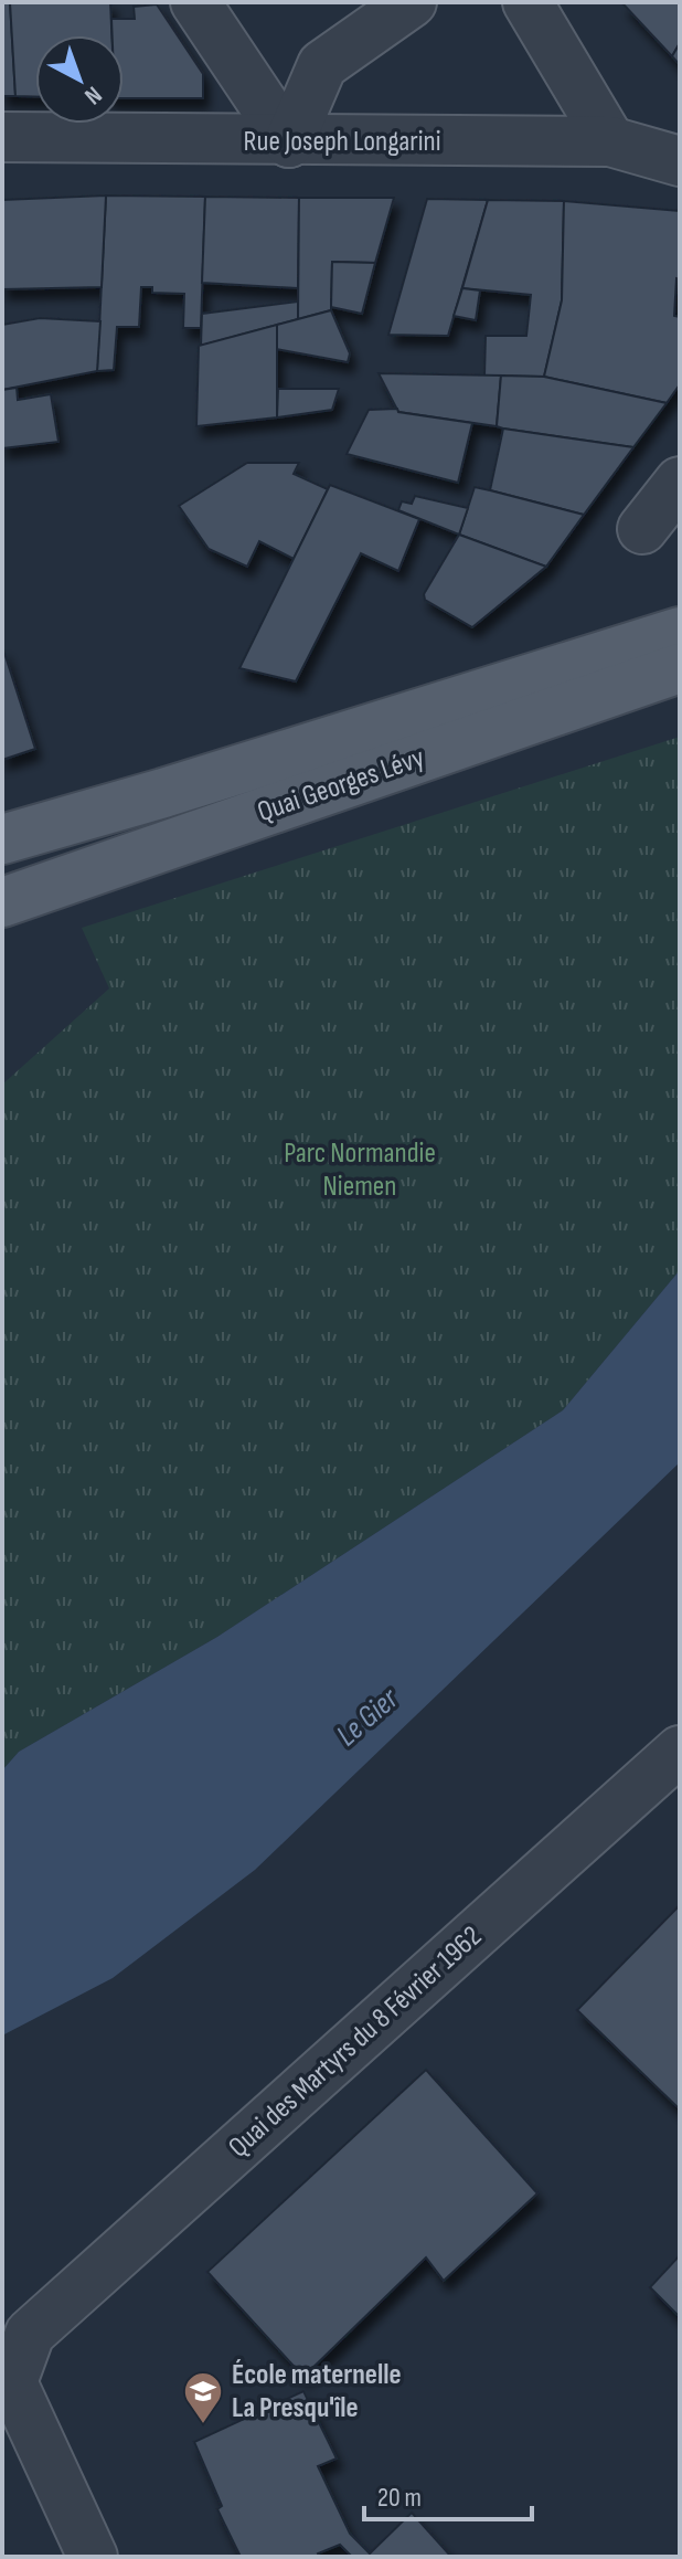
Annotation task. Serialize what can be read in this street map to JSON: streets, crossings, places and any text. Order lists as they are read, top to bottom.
{
  "streets": {
    "main road": ["Quai Georges Lévy"],
    "street": ["Rue Joseph Longarini", "Quai des Martyrs du 8 Février 1962"]
  },
  "water": ["Le Gier"],
  "parks": ["Parc Normandie Niemen"],
  "places": {
    "school or university": ["École maternelle La Presqu'île"]
  },
  "scale_bar": "20 m",
  "north": "bottom right"
}
